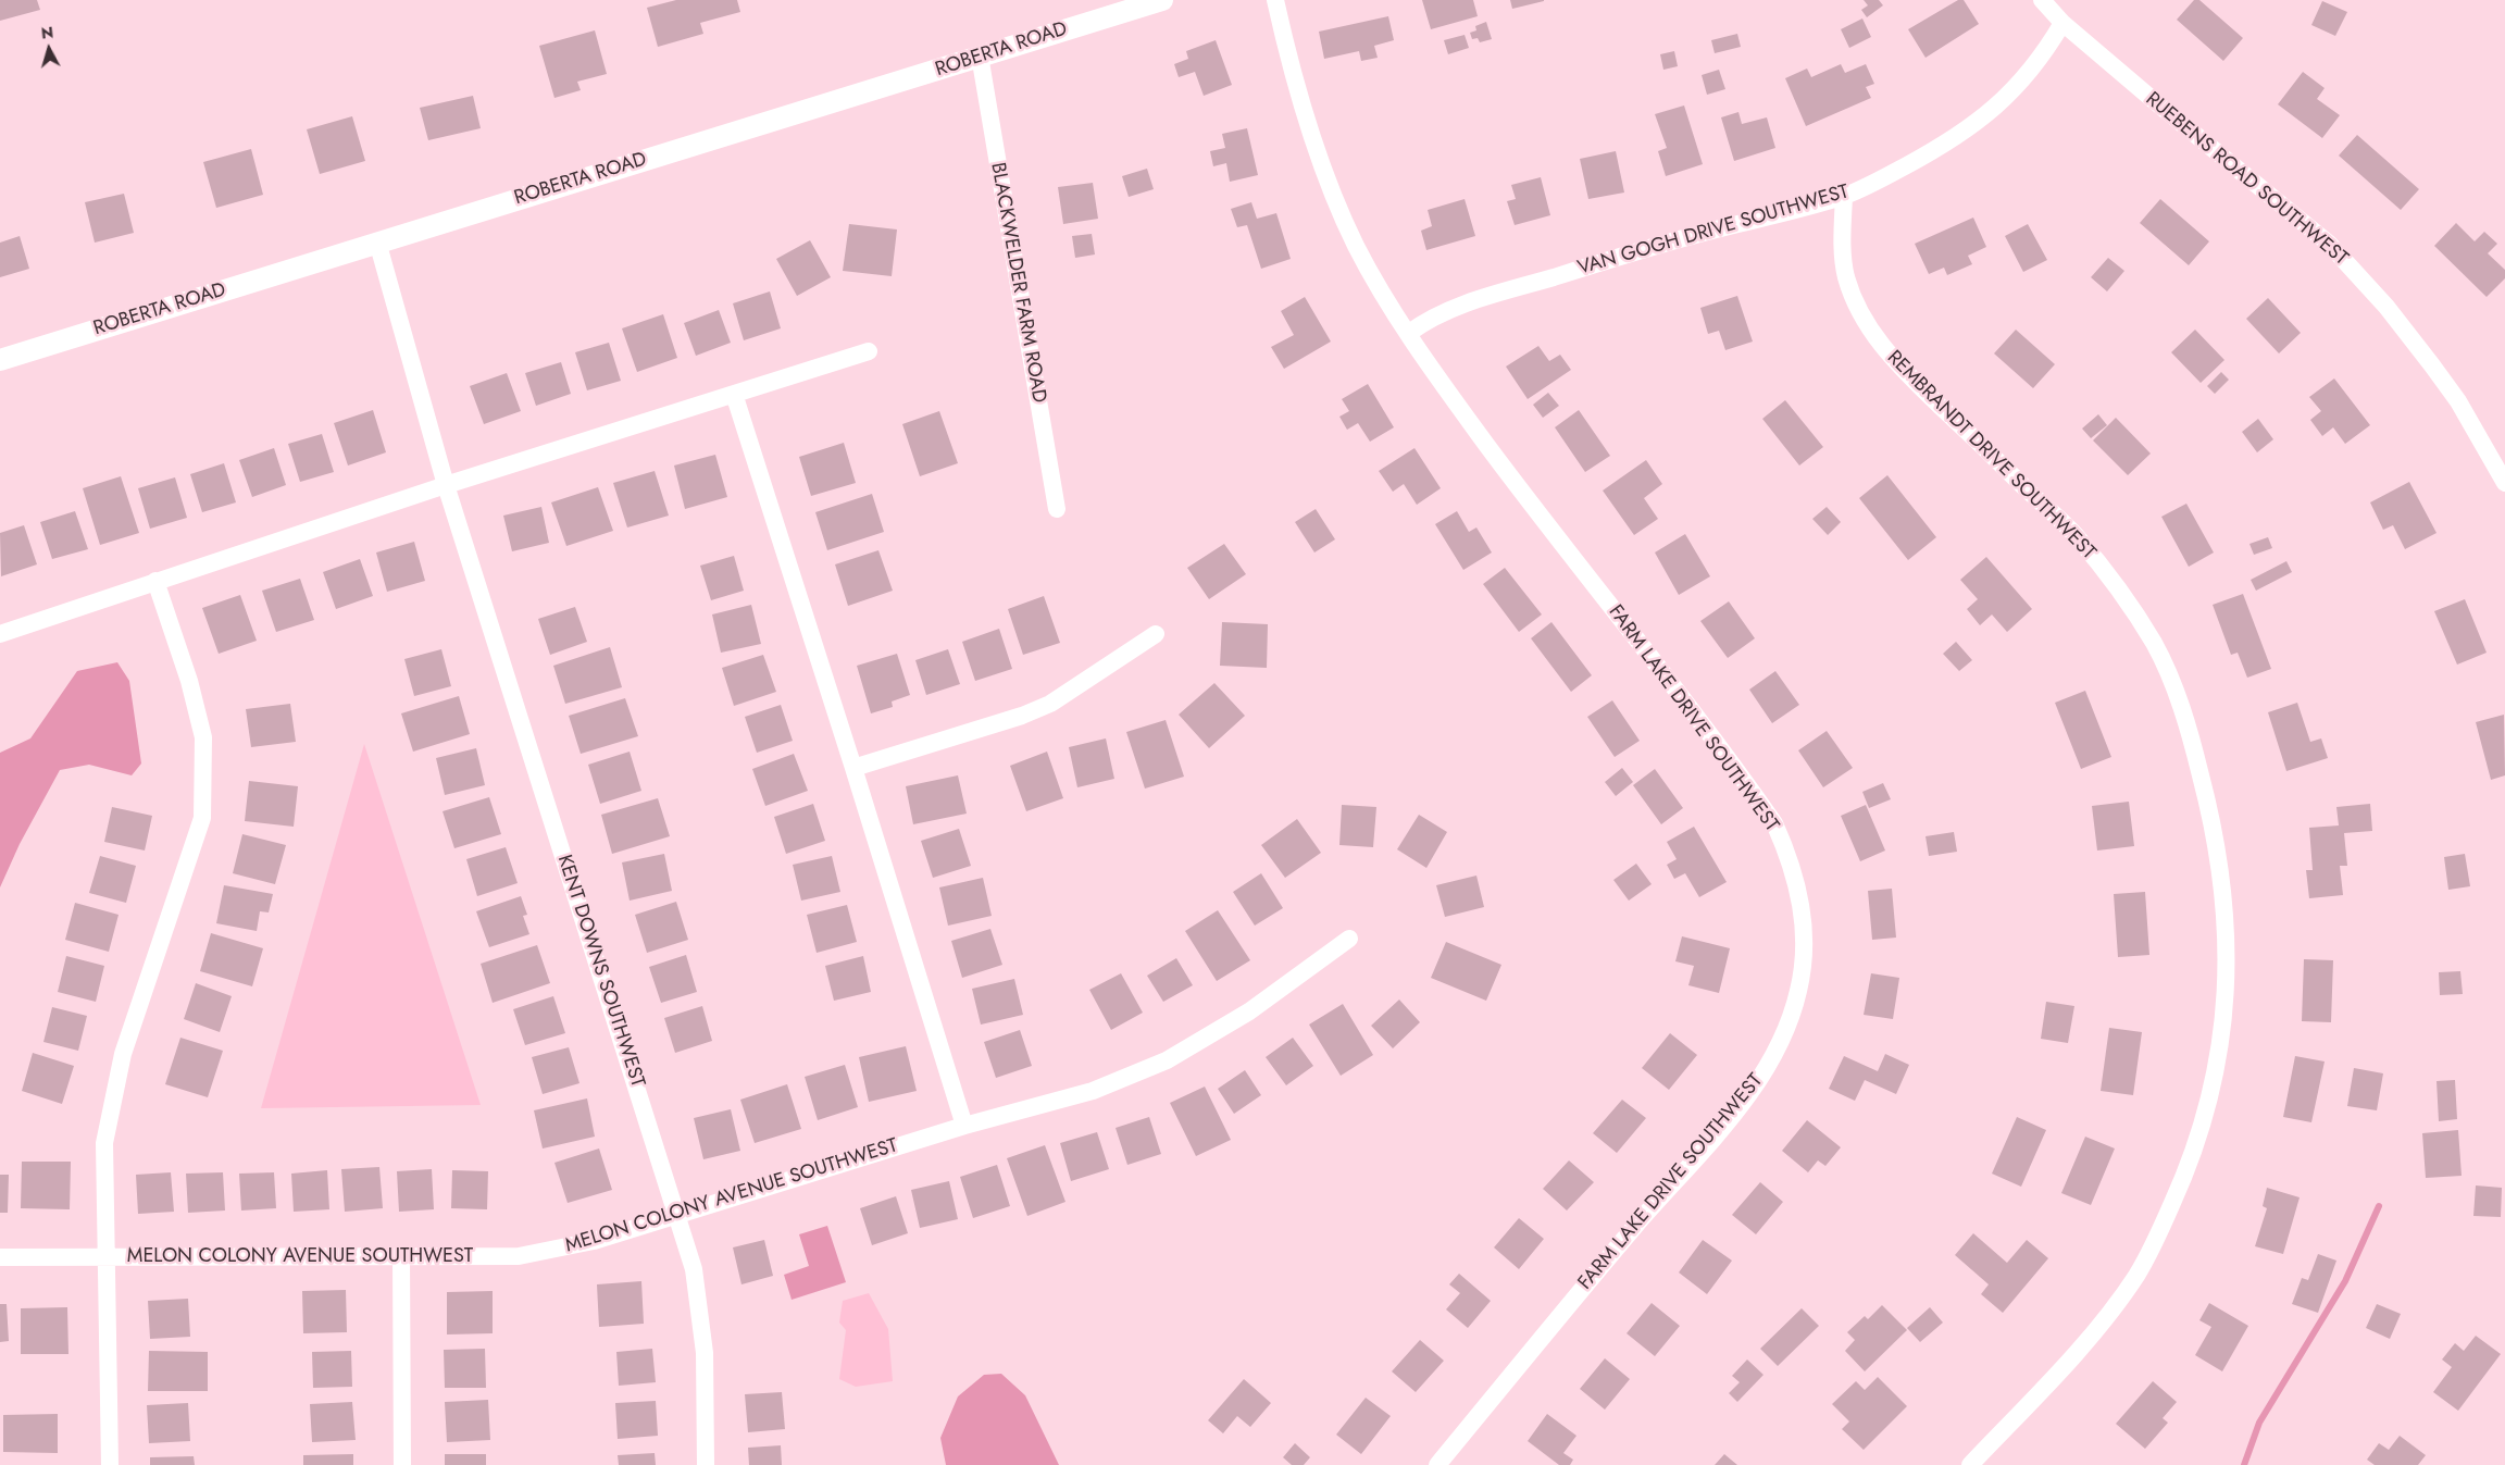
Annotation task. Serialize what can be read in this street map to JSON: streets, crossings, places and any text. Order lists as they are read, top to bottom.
{
  "streets": {
    "street": [
      "ROBERTA ROAD",
      "RUEBENS ROAD SOUTHWEST",
      "VAN GOGH DRIVE SOUTHWEST",
      "BLACKWELDER FARM ROAD",
      "REMBRANDT DRIVE SOUTHWEST",
      "FARM LAKE DRIVE SOUTHWEST",
      "KENT DOWNS SOUTHWEST",
      "MELON COLONY AVENUE SOUTHWEST"
    ]
  },
  "crossings": [
    ["ROBERTA ROAD", "BLACKWELDER FARM ROAD"],
    ["ROBERTA ROAD", "KENT DOWNS SOUTHWEST"],
    ["RUEBENS ROAD SOUTHWEST", "VAN GOGH DRIVE SOUTHWEST"],
    ["VAN GOGH DRIVE SOUTHWEST", "REMBRANDT DRIVE SOUTHWEST"],
    ["VAN GOGH DRIVE SOUTHWEST", "FARM LAKE DRIVE SOUTHWEST"],
    ["KENT DOWNS SOUTHWEST", "MELON COLONY AVENUE SOUTHWEST"]
  ],
  "north": "top"
}
